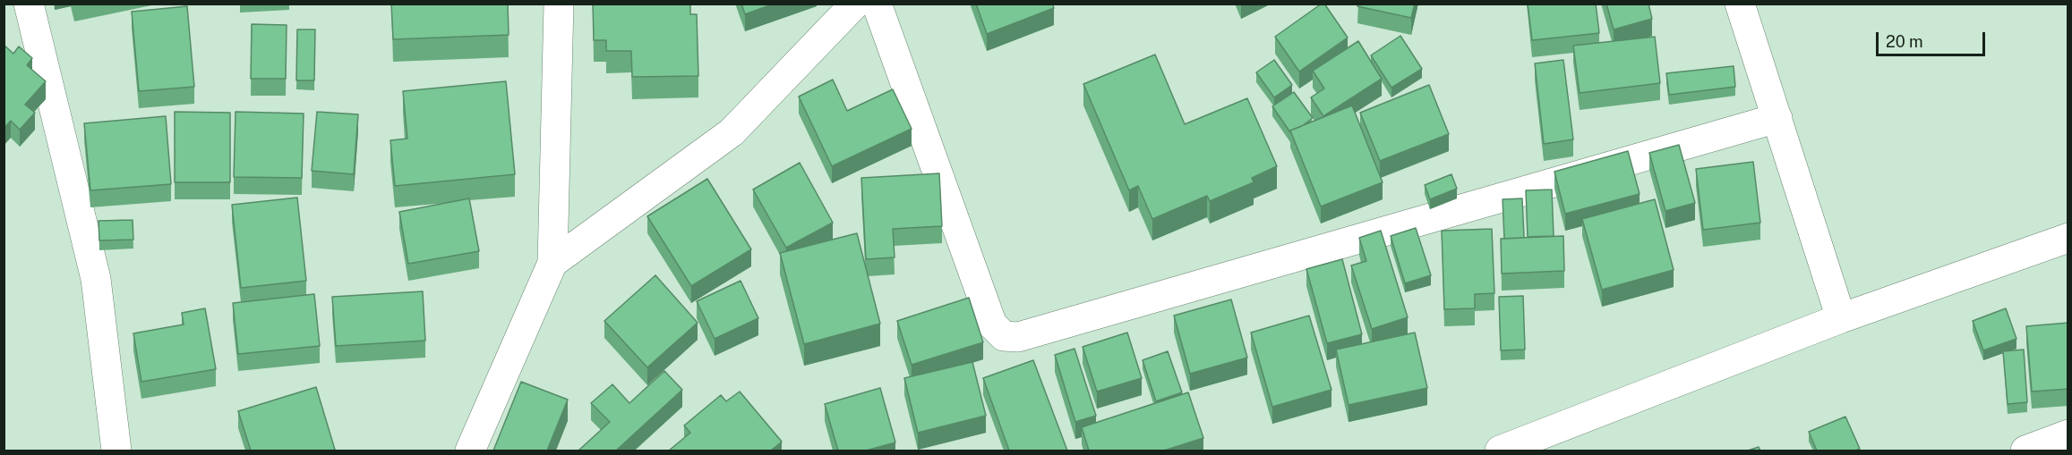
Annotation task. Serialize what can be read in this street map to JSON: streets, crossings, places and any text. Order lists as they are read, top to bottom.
{
  "scale_bar": "20 m"
}
